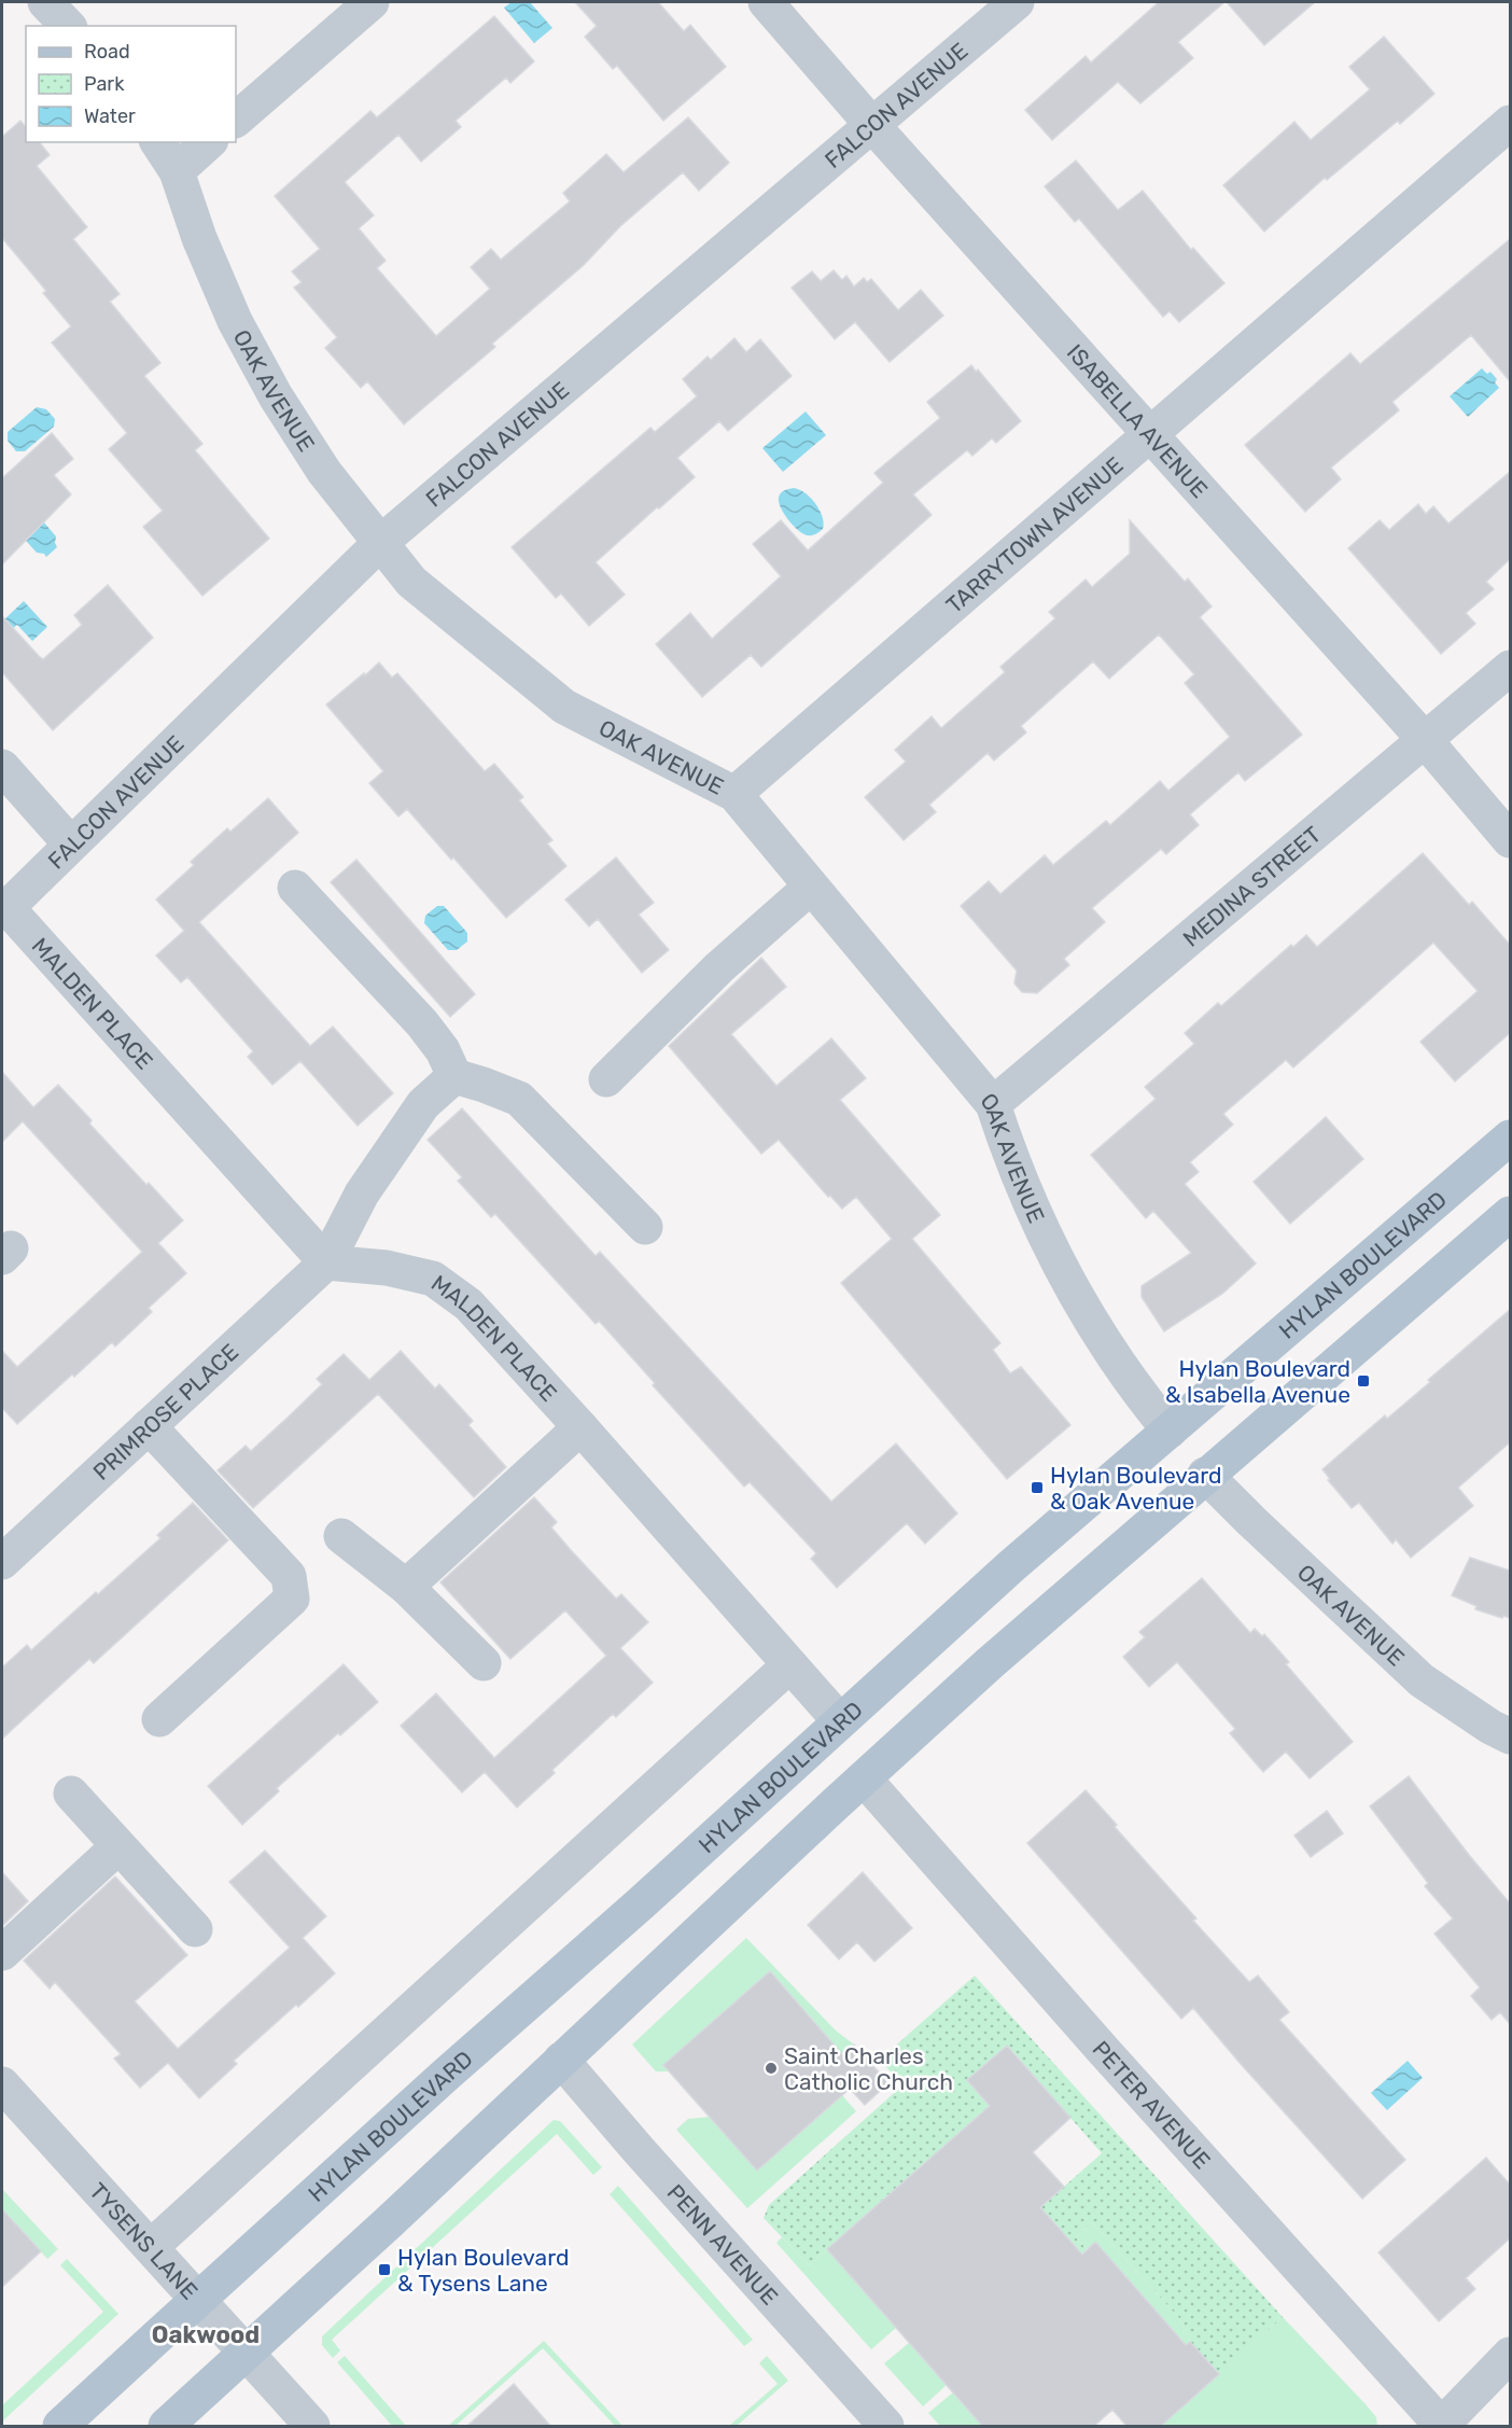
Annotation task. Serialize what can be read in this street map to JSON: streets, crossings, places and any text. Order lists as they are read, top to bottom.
{
  "streets": {
    "main road": ["HYLAN BOULEVARD"],
    "street": [
      "FALCON AVENUE",
      "OAK AVENUE",
      "ISABELLA AVENUE",
      "TARRYTOWN AVENUE",
      "MEDINA STREET",
      "MALDEN PLACE",
      "PRIMROSE PLACE",
      "PETER AVENUE",
      "TYSENS LANE",
      "PENN AVENUE"
    ]
  },
  "crossings": [
    ["FALCON AVENUE", "OAK AVENUE"],
    ["FALCON AVENUE", "ISABELLA AVENUE"],
    ["FALCON AVENUE", "MALDEN PLACE"],
    ["OAK AVENUE", "TARRYTOWN AVENUE"],
    ["OAK AVENUE", "MEDINA STREET"],
    ["OAK AVENUE", "HYLAN BOULEVARD"],
    ["ISABELLA AVENUE", "TARRYTOWN AVENUE"],
    ["ISABELLA AVENUE", "MEDINA STREET"],
    ["MALDEN PLACE", "HYLAN BOULEVARD"],
    ["MALDEN PLACE", "PRIMROSE PLACE"],
    ["HYLAN BOULEVARD", "TYSENS LANE"]
  ],
  "districts": ["Oakwood"],
  "places": {
    "transit": ["Hylan Boulevard & Isabella Avenue", "Hylan Boulevard & Oak Avenue", "Hylan Boulevard & Tysens Lane"],
    "other": ["Saint Charles Catholic Church"]
  },
  "legend": ["Road", "Park", "Water"]
}
